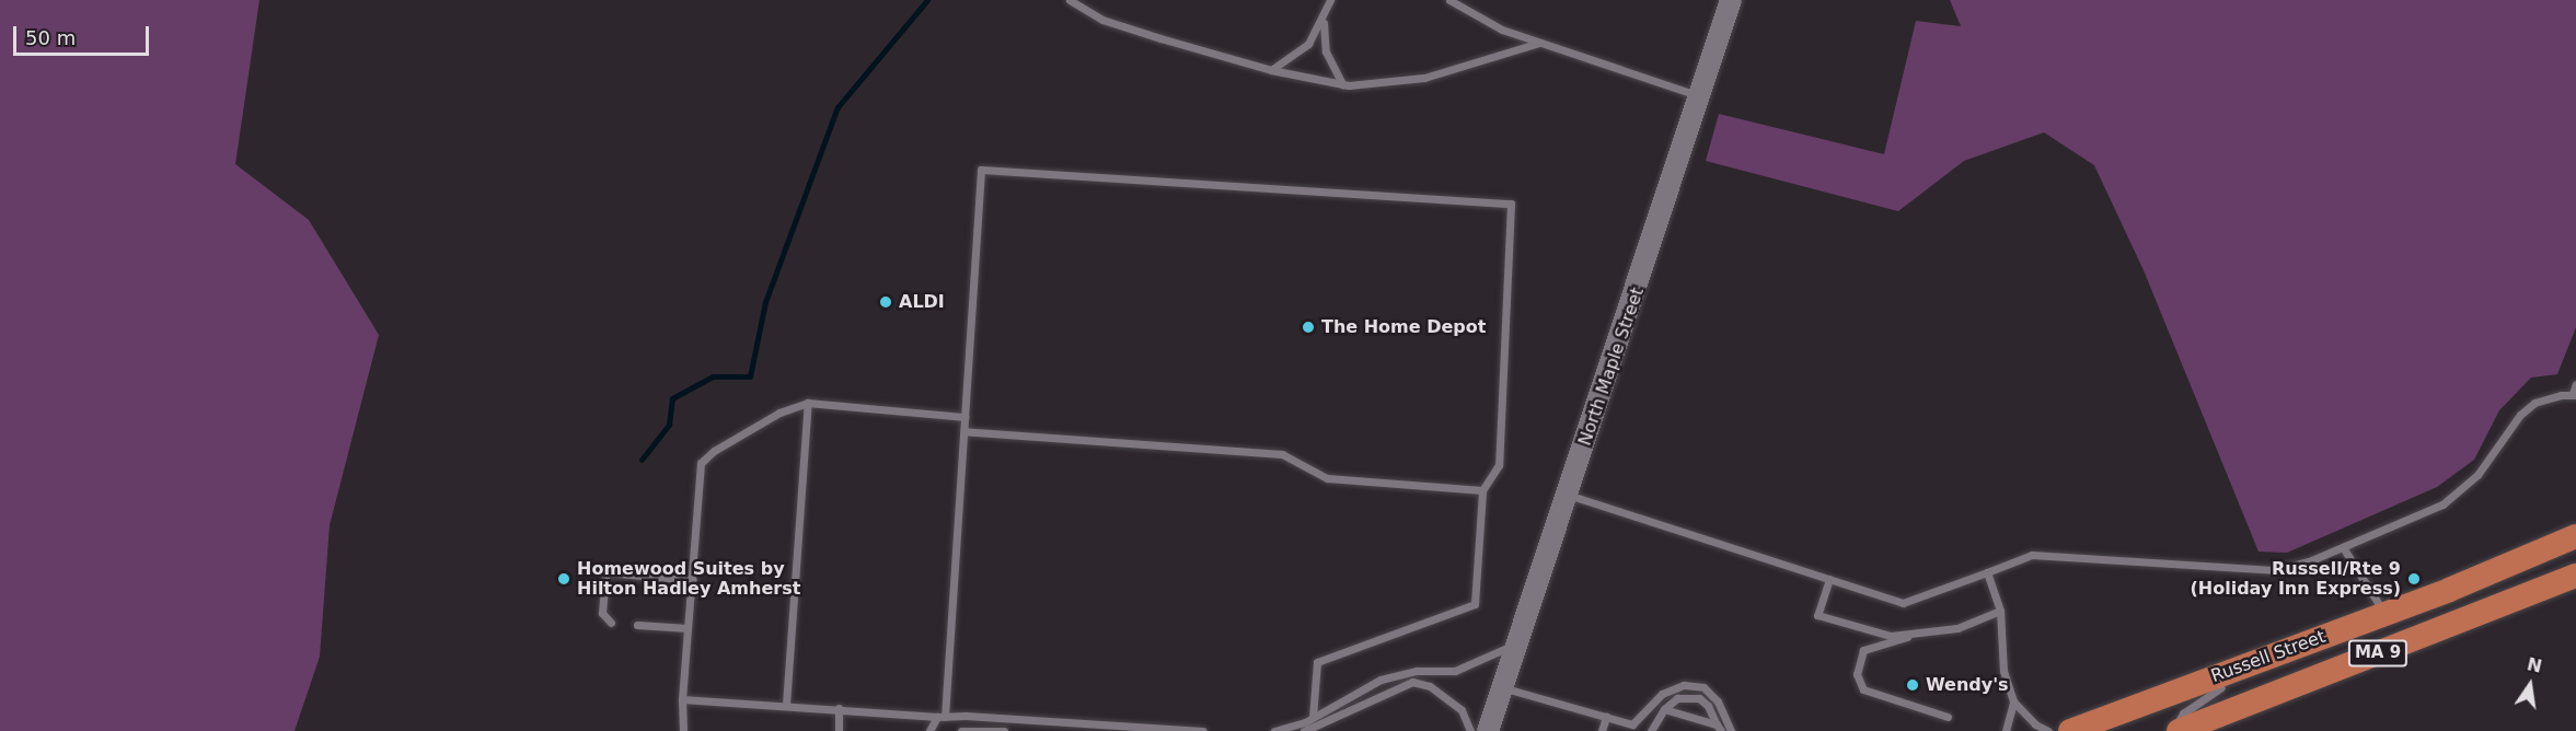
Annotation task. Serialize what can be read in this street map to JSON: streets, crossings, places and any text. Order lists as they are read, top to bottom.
{
  "streets": {
    "highway": ["MA 9", "Russell Street"],
    "main road": ["North Maple Street"]
  },
  "places": [
    "ALDI",
    "The Home Depot",
    "Homewood Suites by Hilton Hadley Amherst",
    "Russell/Rte 9 (Holiday Inn Express)",
    "Wendy's"
  ],
  "scale_bar": "50 m",
  "north": "top"
}
